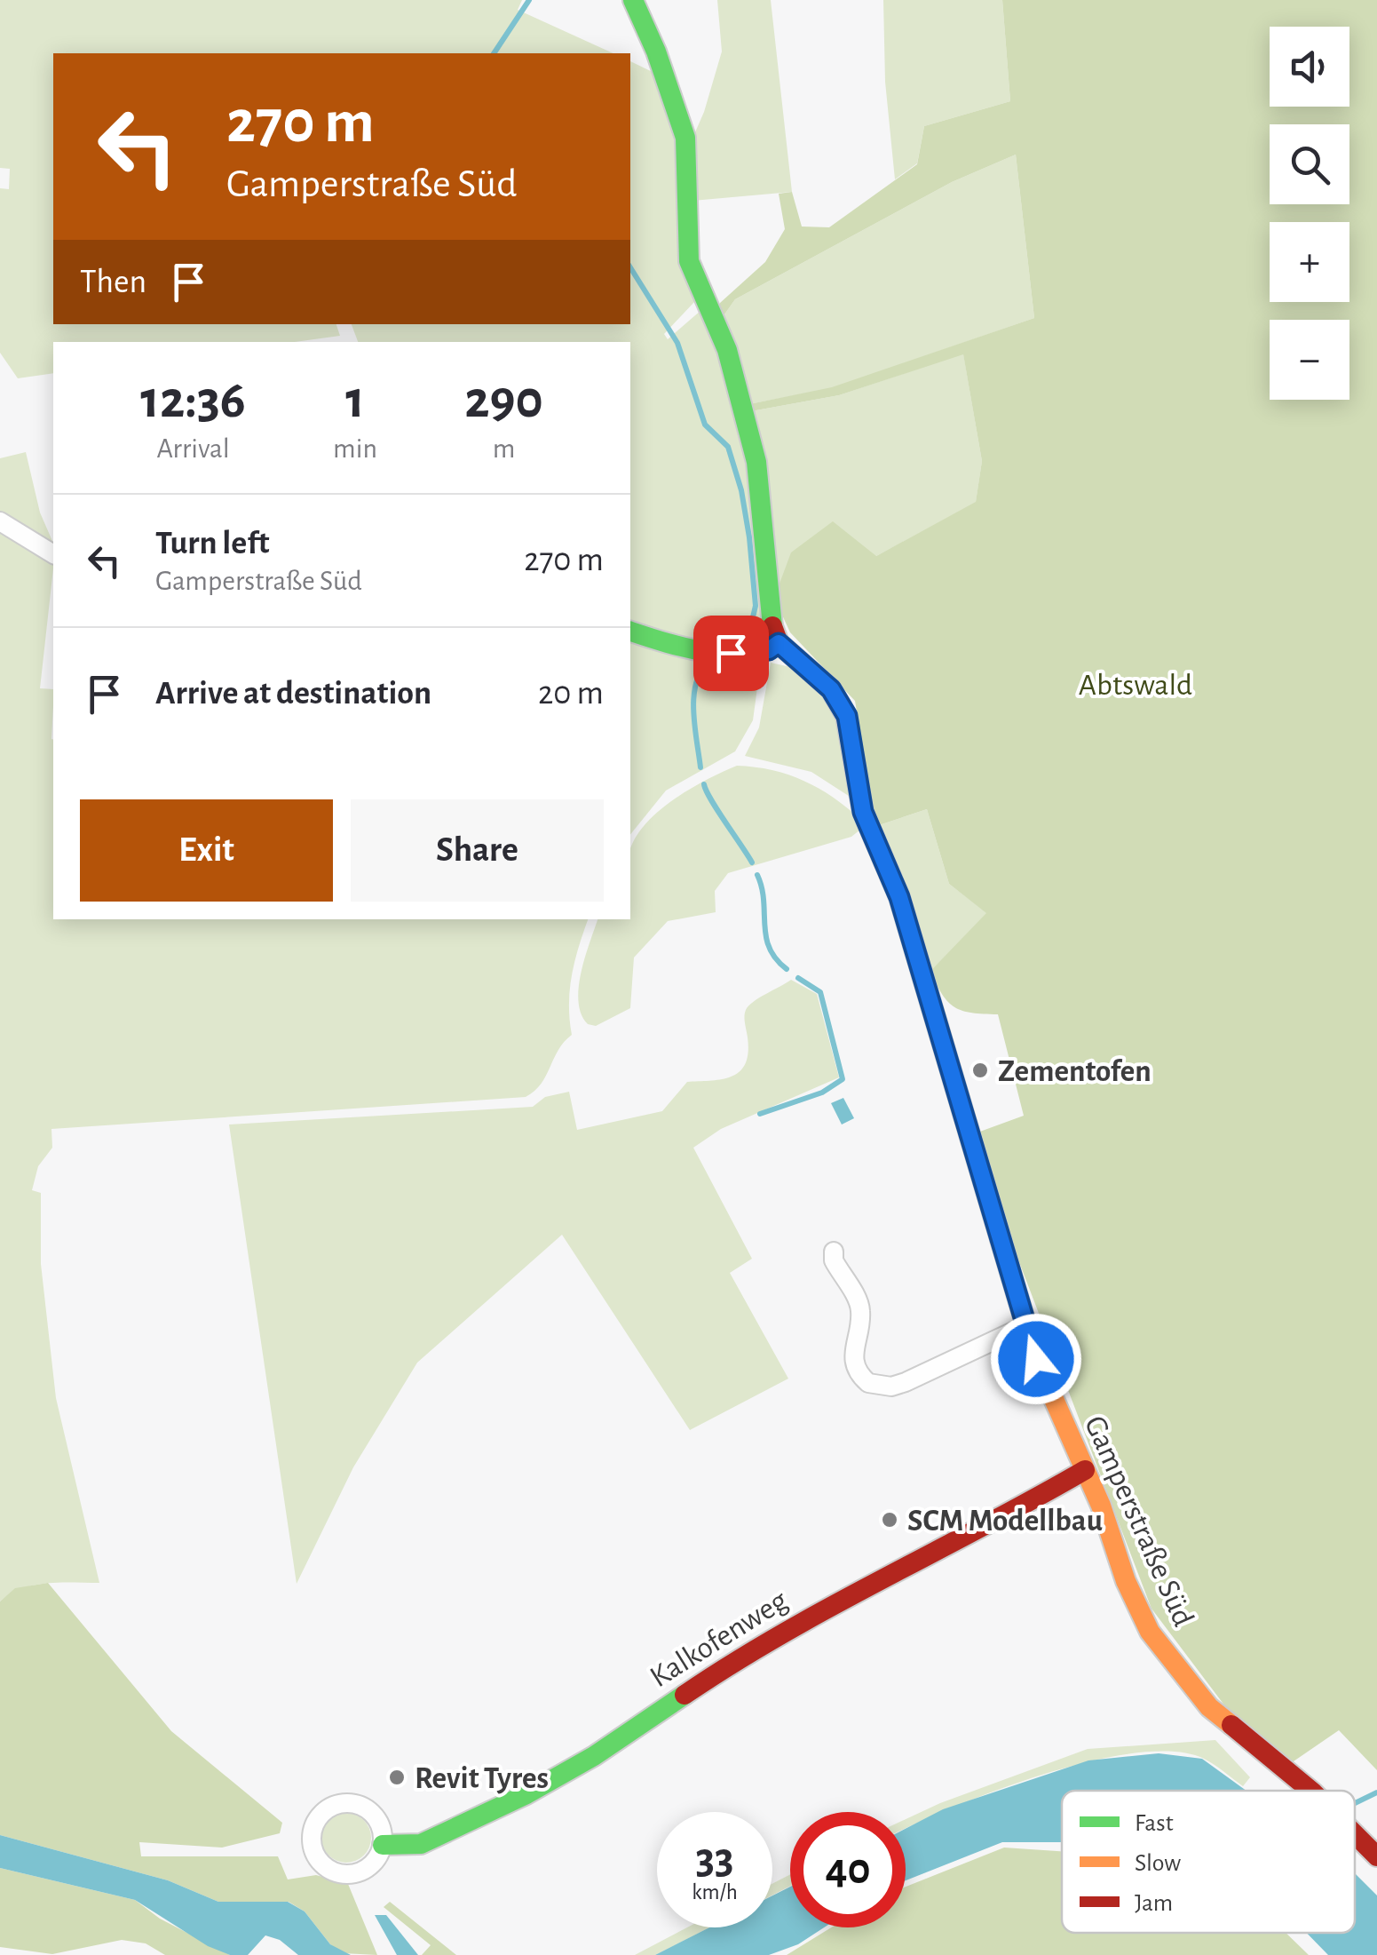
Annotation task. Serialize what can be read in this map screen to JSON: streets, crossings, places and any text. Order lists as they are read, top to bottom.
{
  "streets": {
    "street": ["Gamperstraße Süd", "Kalkofenweg"]
  },
  "crossings": [
    ["Gamperstraße Süd", "Kalkofenweg"]
  ],
  "parks": ["Abtswald"],
  "places": ["Zementofen", "SCM Modellbau", "Revit Tyres"],
  "legend": ["Fast", "Slow", "Jam"],
  "page": {
    "map_buttons": ["+", "−"],
    "turn": ["270 m", "Gamperstraße Süd"],
    "then": "Then",
    "eta": [
      "12:36",
      "Arrival",
      "1",
      "min",
      "290",
      "m"
    ],
    "list": [
      {
        "name": "Turn left",
        "note": "Gamperstraße Süd",
        "value": "270 m"
      },
      {
        "name": "Arrive at destination",
        "value": "20 m"
      }
    ],
    "buttons": ["Exit", "Share"],
    "speed": "33 km/h",
    "limit": "40"
  }
}
